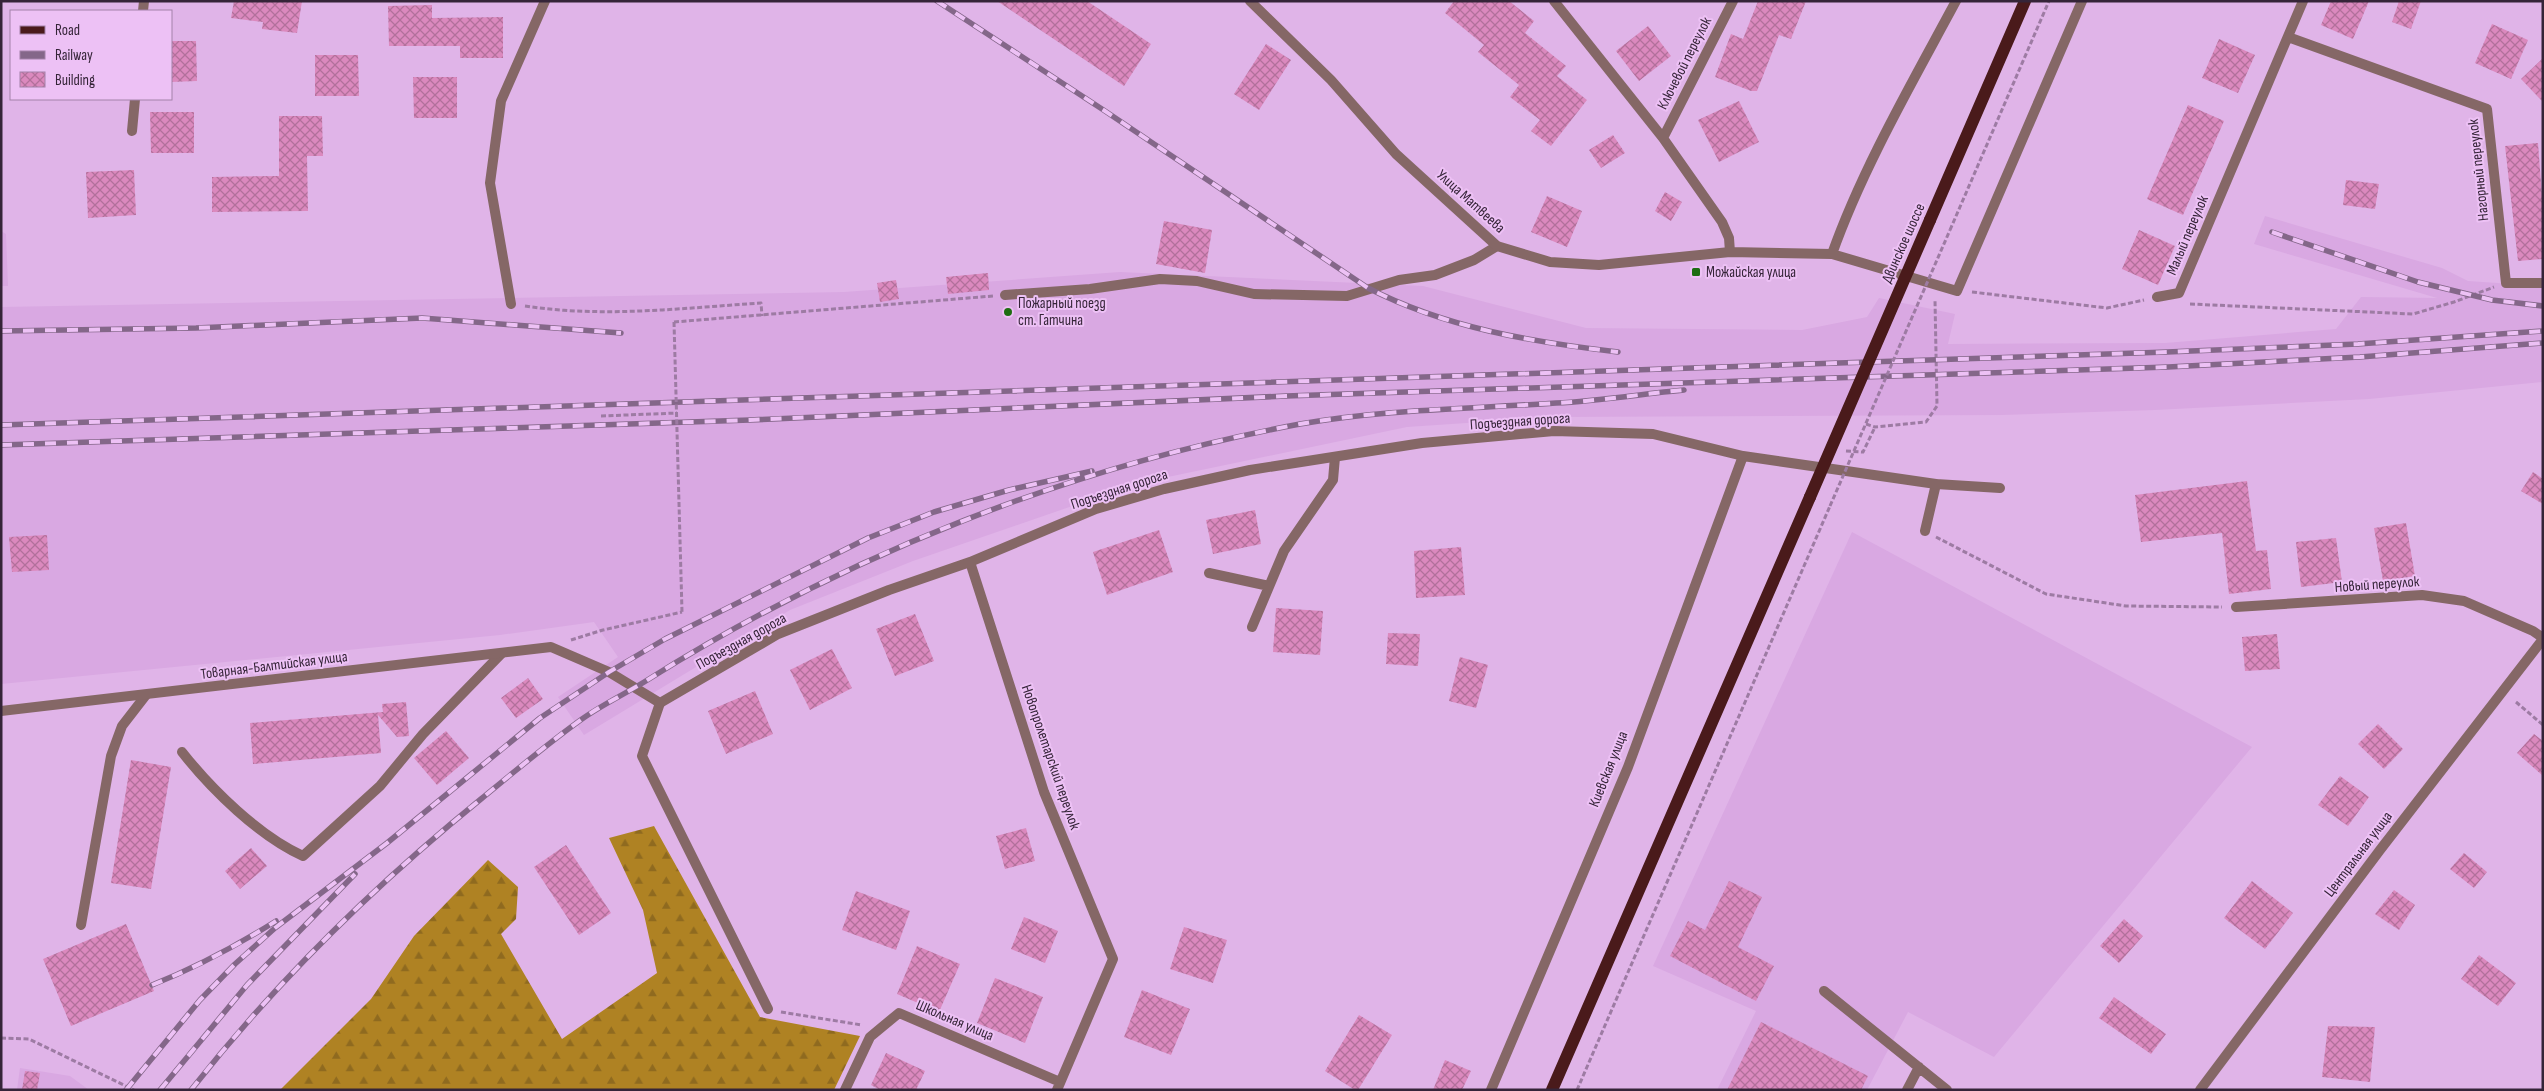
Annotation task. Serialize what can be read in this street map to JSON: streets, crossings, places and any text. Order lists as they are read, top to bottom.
{
  "streets": {
    "main road": ["Двинское шоссе"],
    "street": [
      "Ключевой переулок",
      "Нагорный переулок",
      "Улица Матвеева",
      "Малый переулок",
      "Подъездная дорога",
      "Новый переулок",
      "Товарная-Балтийская улица",
      "Новопролетарский переулок",
      "Киевская улица",
      "Центральная улица",
      "Школьная улица"
    ]
  },
  "crossings": [
    ["Нагорный переулок", "Малый переулок"],
    ["Подъездная дорога", "Новопролетарский переулок"],
    ["Подъездная дорога", "Киевская улица"],
    ["Новый переулок", "Центральная улица"],
    ["Новопролетарский переулок", "Школьная улица"]
  ],
  "places": {
    "transit": ["Можайская улица"],
    "other": ["Пожарный поезд ст. Гатчина"]
  },
  "legend": ["Road", "Railway", "Building"]
}
